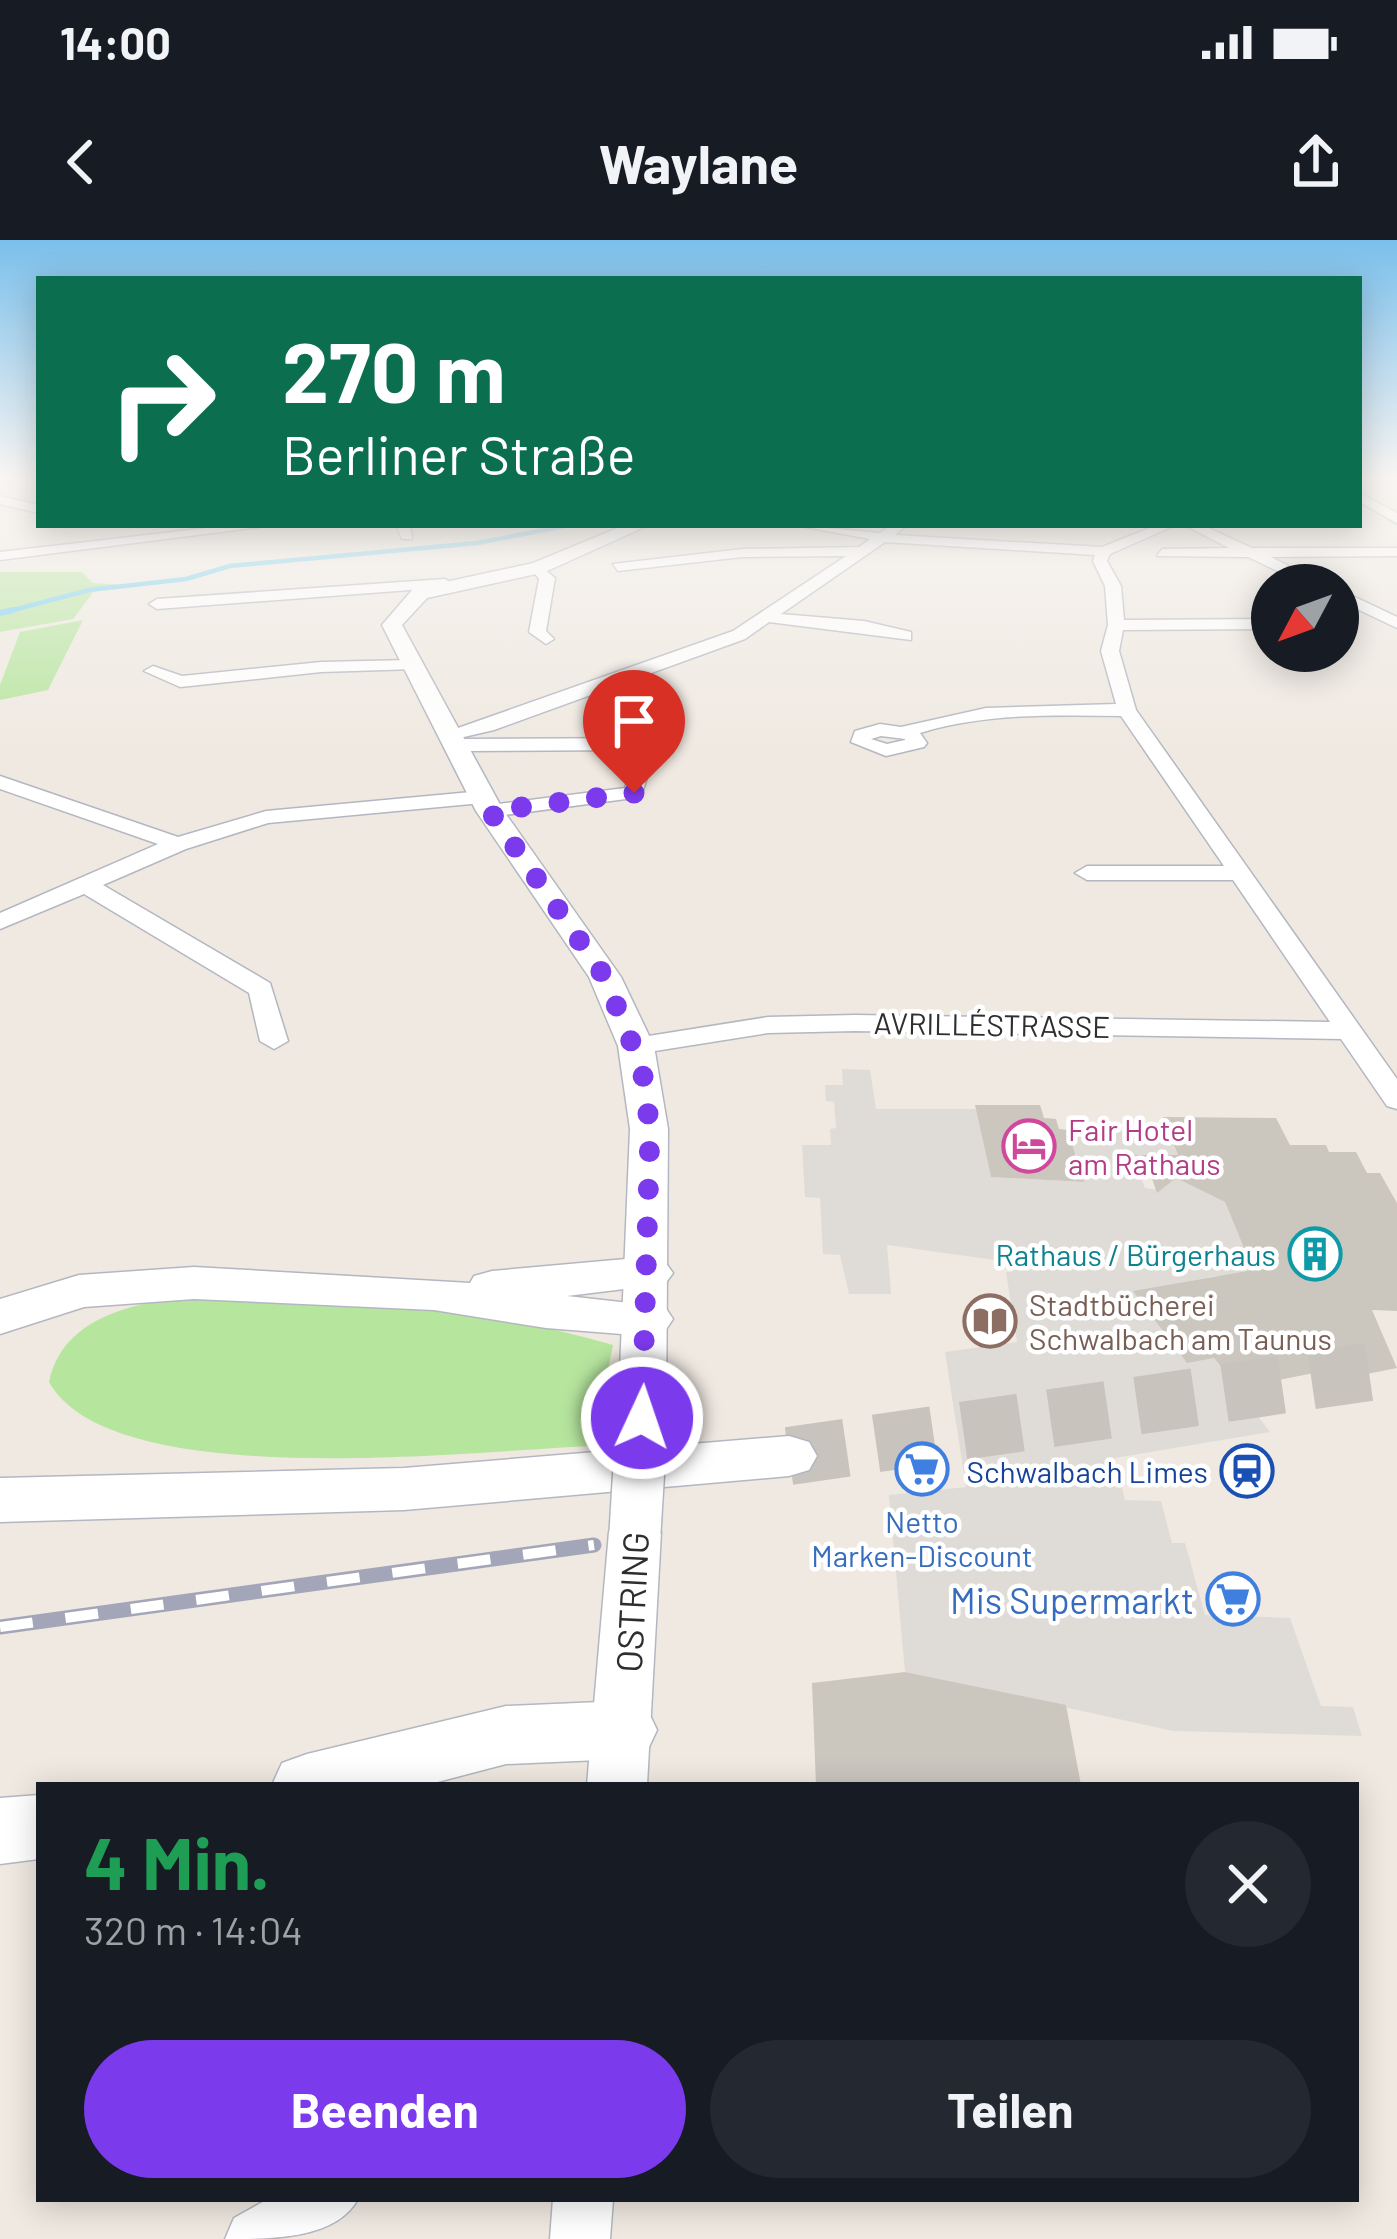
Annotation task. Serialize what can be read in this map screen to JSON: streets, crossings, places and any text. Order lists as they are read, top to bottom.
{
  "streets": {
    "street": ["AVRILLÉSTRASSE", "OSTRING"]
  },
  "crossings": [
    ["AVRILLÉSTRASSE", "OSTRING"]
  ],
  "places": {
    "hotel": ["Fair Hotel am Rathaus"],
    "building": ["Rathaus / Bürgerhaus"],
    "library": ["Stadtbücherei Schwalbach am Taunus"],
    "supermarket": ["Netto Marken-Discount", "Mis Supermarkt"],
    "station": ["Schwalbach Limes"]
  },
  "north": "bottom left",
  "page": {
    "status": "14:00",
    "header": "Waylane",
    "turn": ["270 m", "Berliner Straße"],
    "heading": ["4 Min.", "320 m · 14:04"],
    "buttons": ["Beenden", "Teilen"]
  }
}
